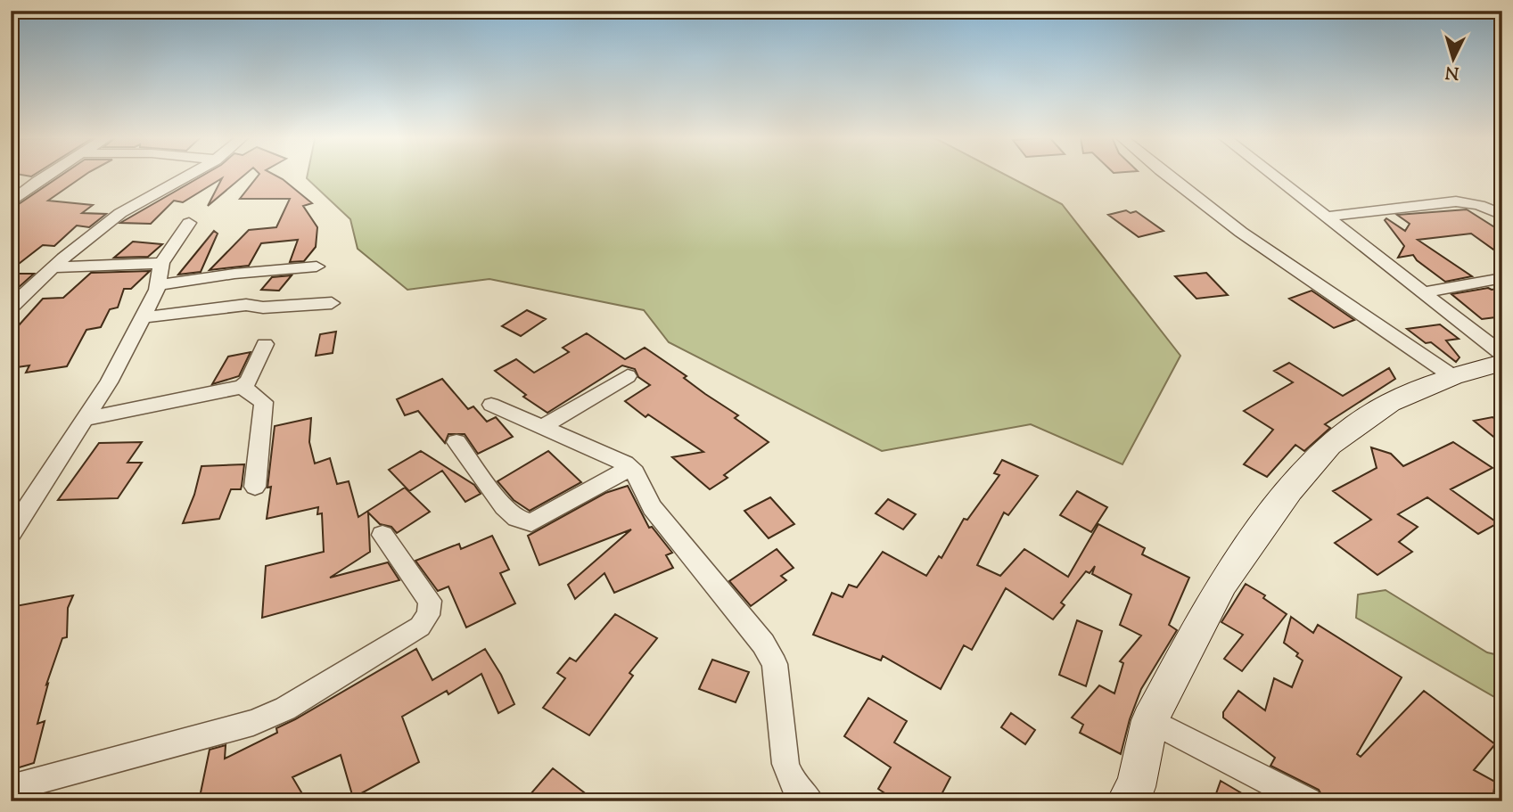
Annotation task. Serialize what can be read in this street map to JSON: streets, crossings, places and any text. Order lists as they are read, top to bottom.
{
  "north": "bottom"
}
